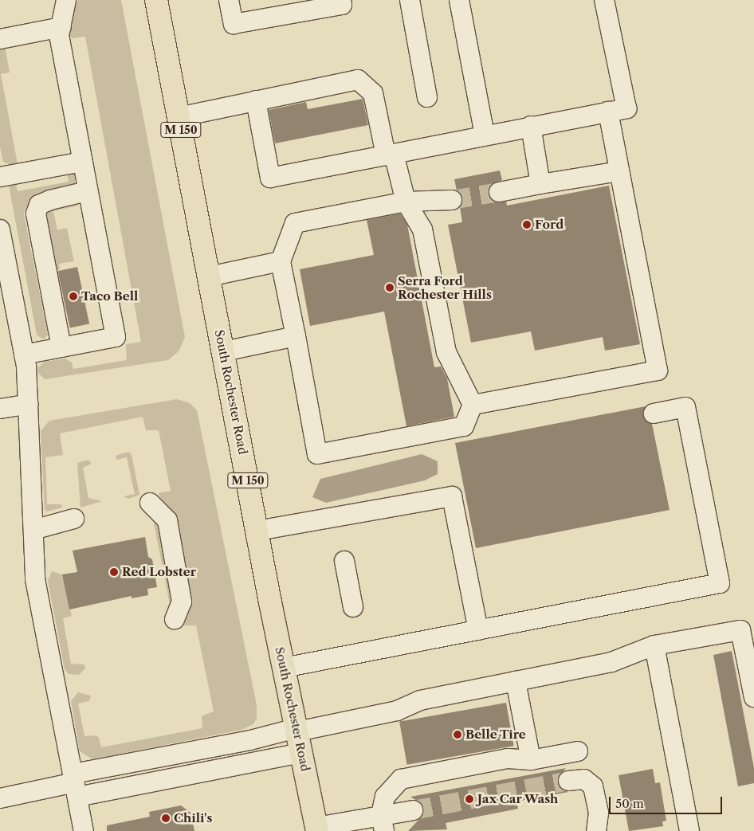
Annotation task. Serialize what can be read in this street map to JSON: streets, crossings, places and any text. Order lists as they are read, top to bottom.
{
  "streets": {
    "main road": ["M 150", "South Rochester Road"]
  },
  "places": [
    "Ford",
    "Serra Ford Rochester Hills",
    "Taco Bell",
    "Red Lobster",
    "Belle Tire",
    "Jax Car Wash",
    "Chili's"
  ],
  "scale_bar": "50 m"
}
